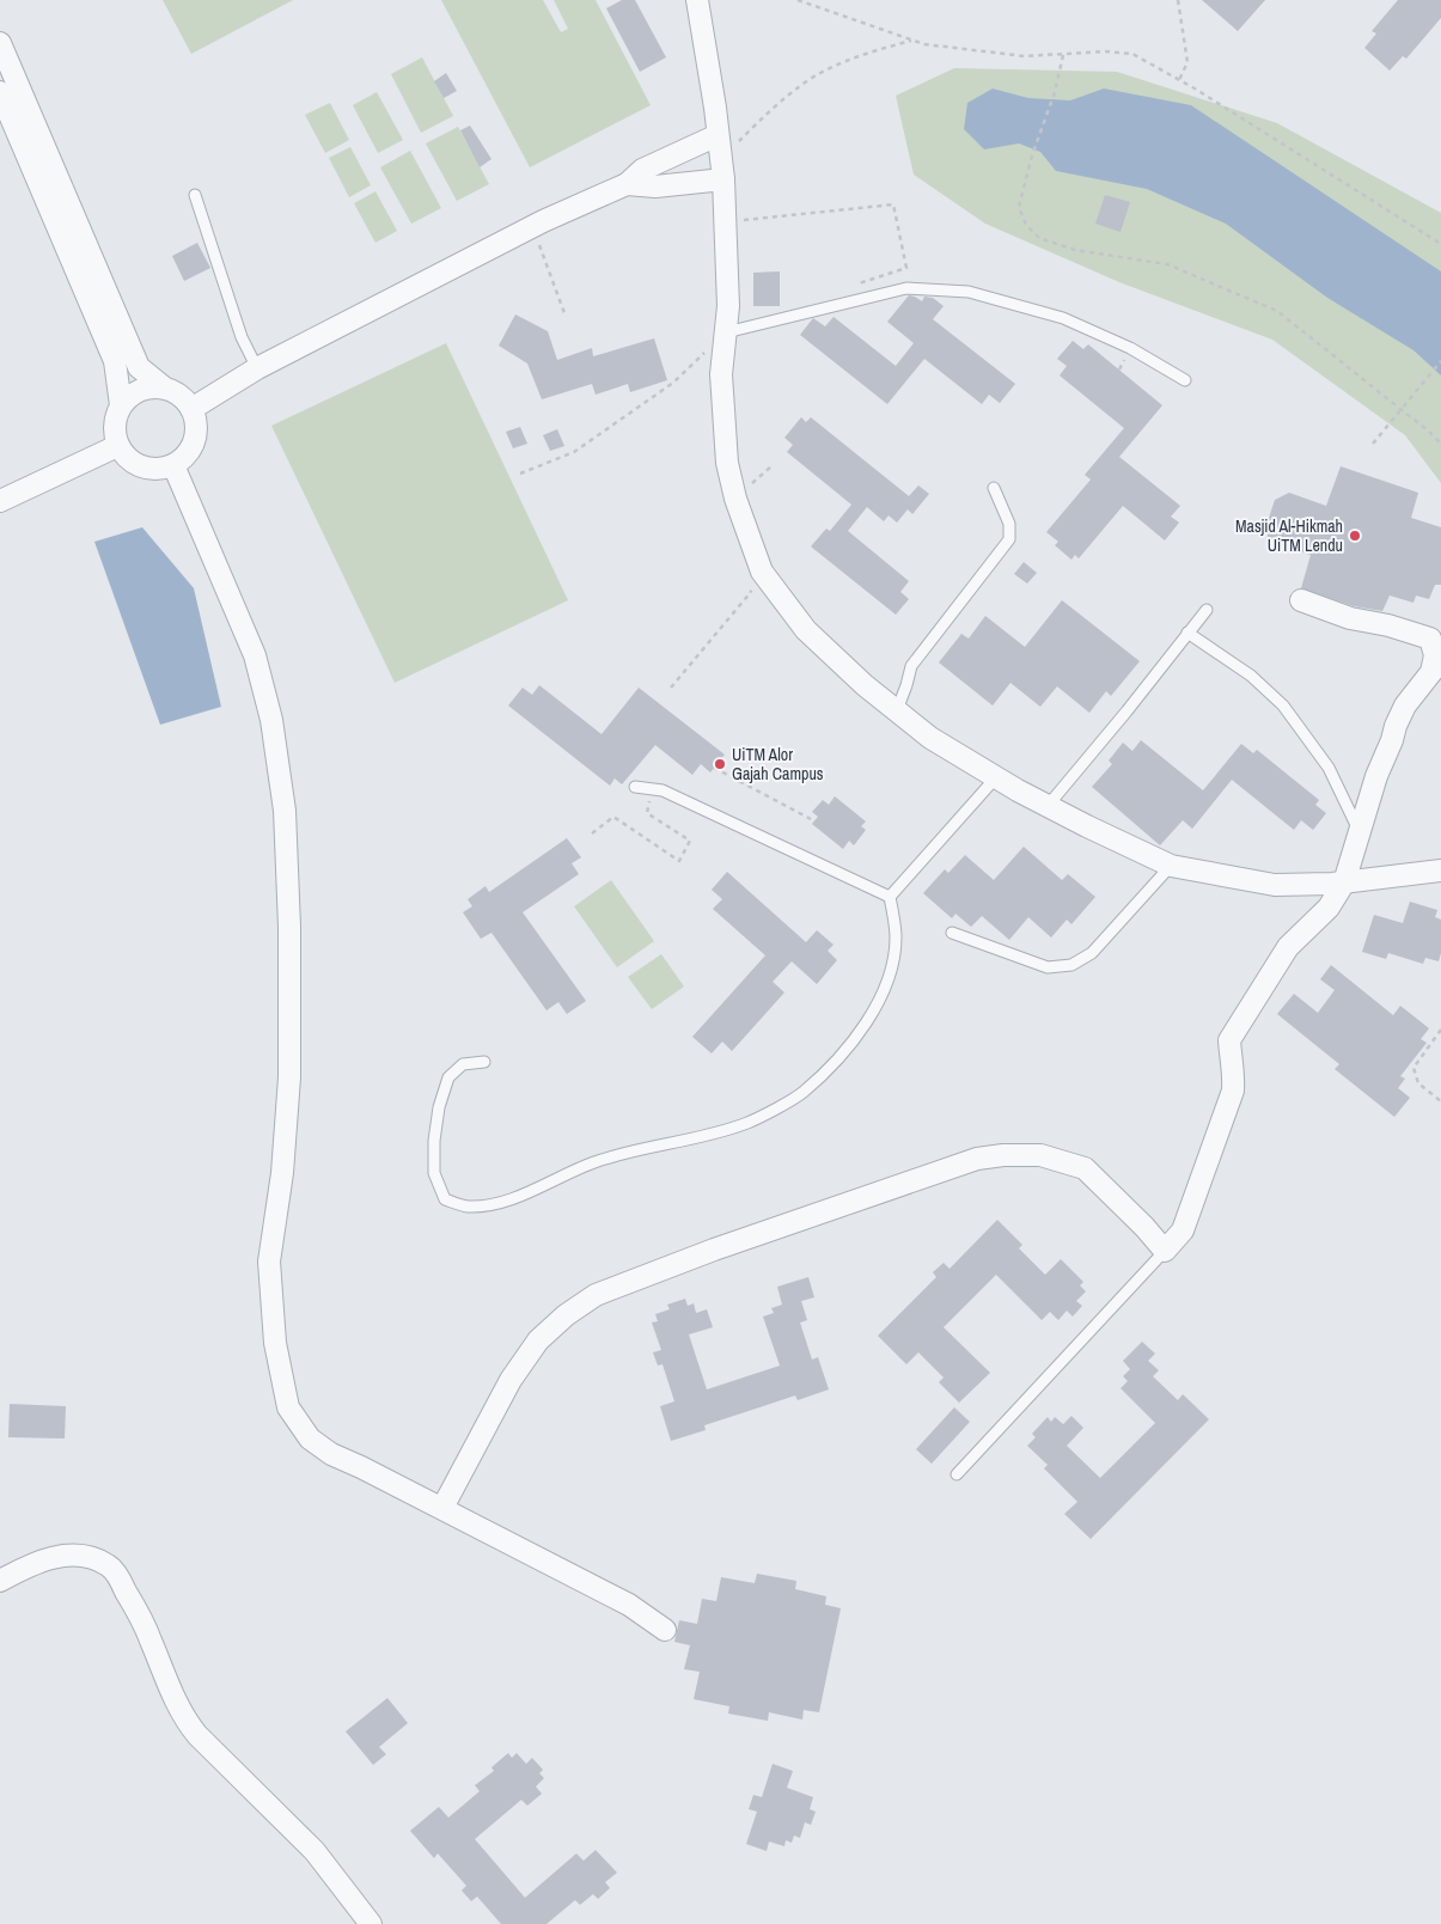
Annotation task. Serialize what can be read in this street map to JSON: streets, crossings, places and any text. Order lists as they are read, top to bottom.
{
  "places": ["Masjid Al-Hikmah UiTM Lendu", "UiTM Alor Gajah Campus"]
}
